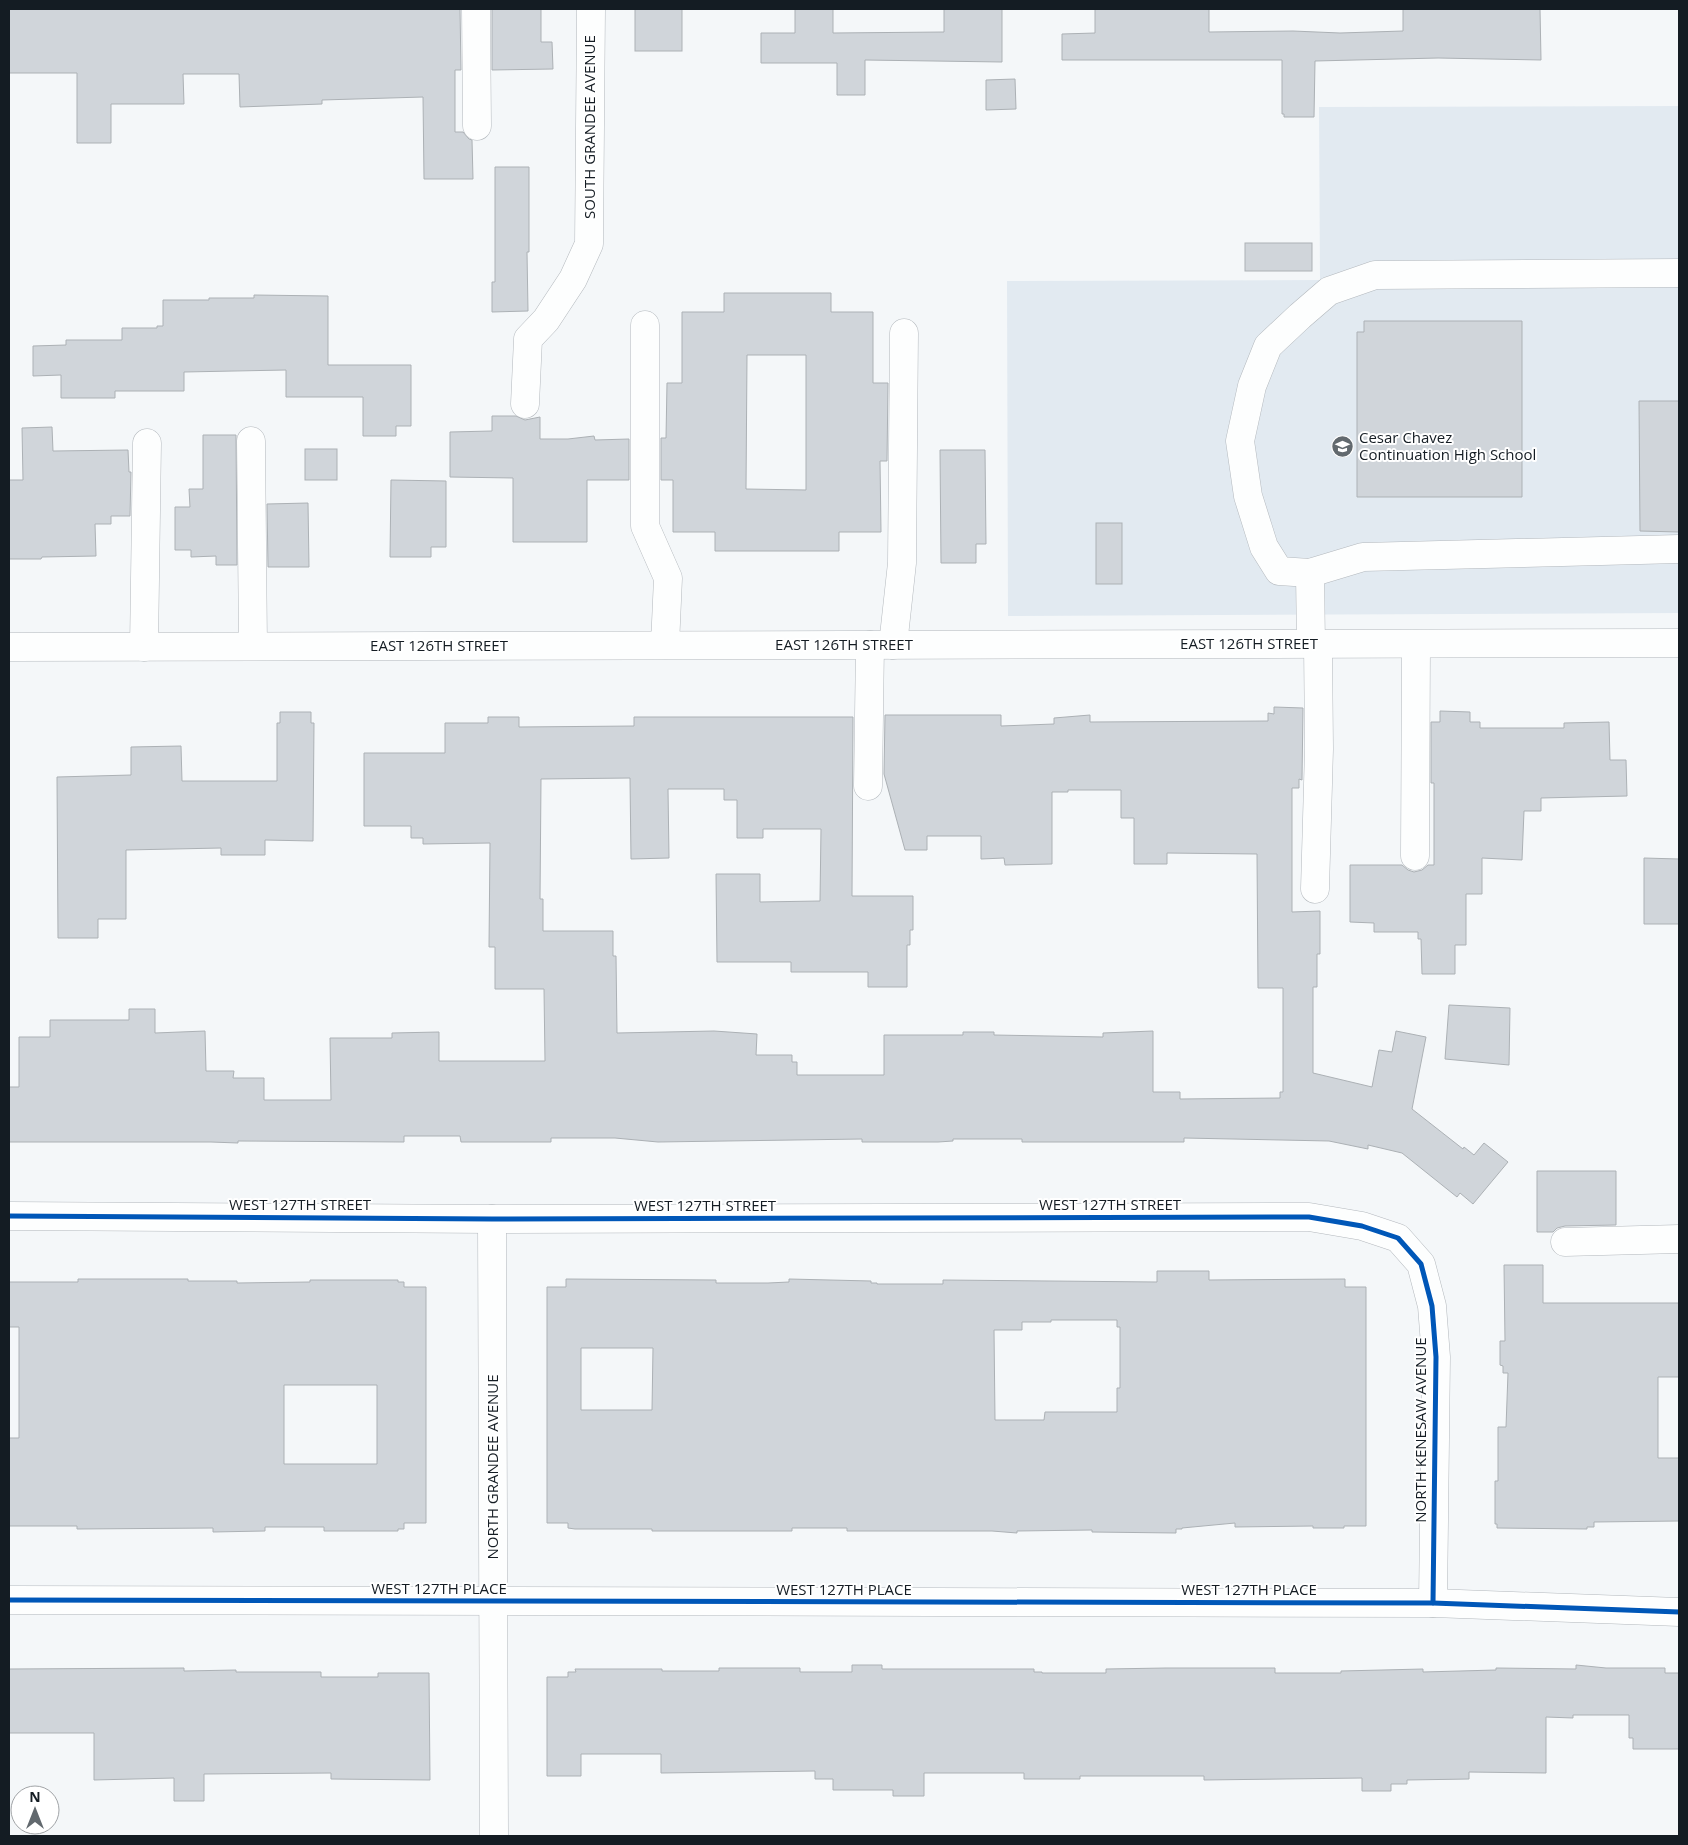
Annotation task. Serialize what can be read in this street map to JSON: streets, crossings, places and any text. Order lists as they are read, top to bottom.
{
  "streets": {
    "street": [
      "SOUTH GRANDEE AVENUE",
      "EAST 126TH STREET",
      "WEST 127TH STREET",
      "NORTH KENESAW AVENUE",
      "NORTH GRANDEE AVENUE",
      "WEST 127TH PLACE"
    ]
  },
  "crossings": [
    ["WEST 127TH STREET", "NORTH KENESAW AVENUE"],
    ["WEST 127TH STREET", "NORTH GRANDEE AVENUE"],
    ["NORTH KENESAW AVENUE", "WEST 127TH PLACE"],
    ["NORTH GRANDEE AVENUE", "WEST 127TH PLACE"]
  ],
  "places": {
    "school or university": ["Cesar Chavez Continuation High School"]
  },
  "north": "top"
}
